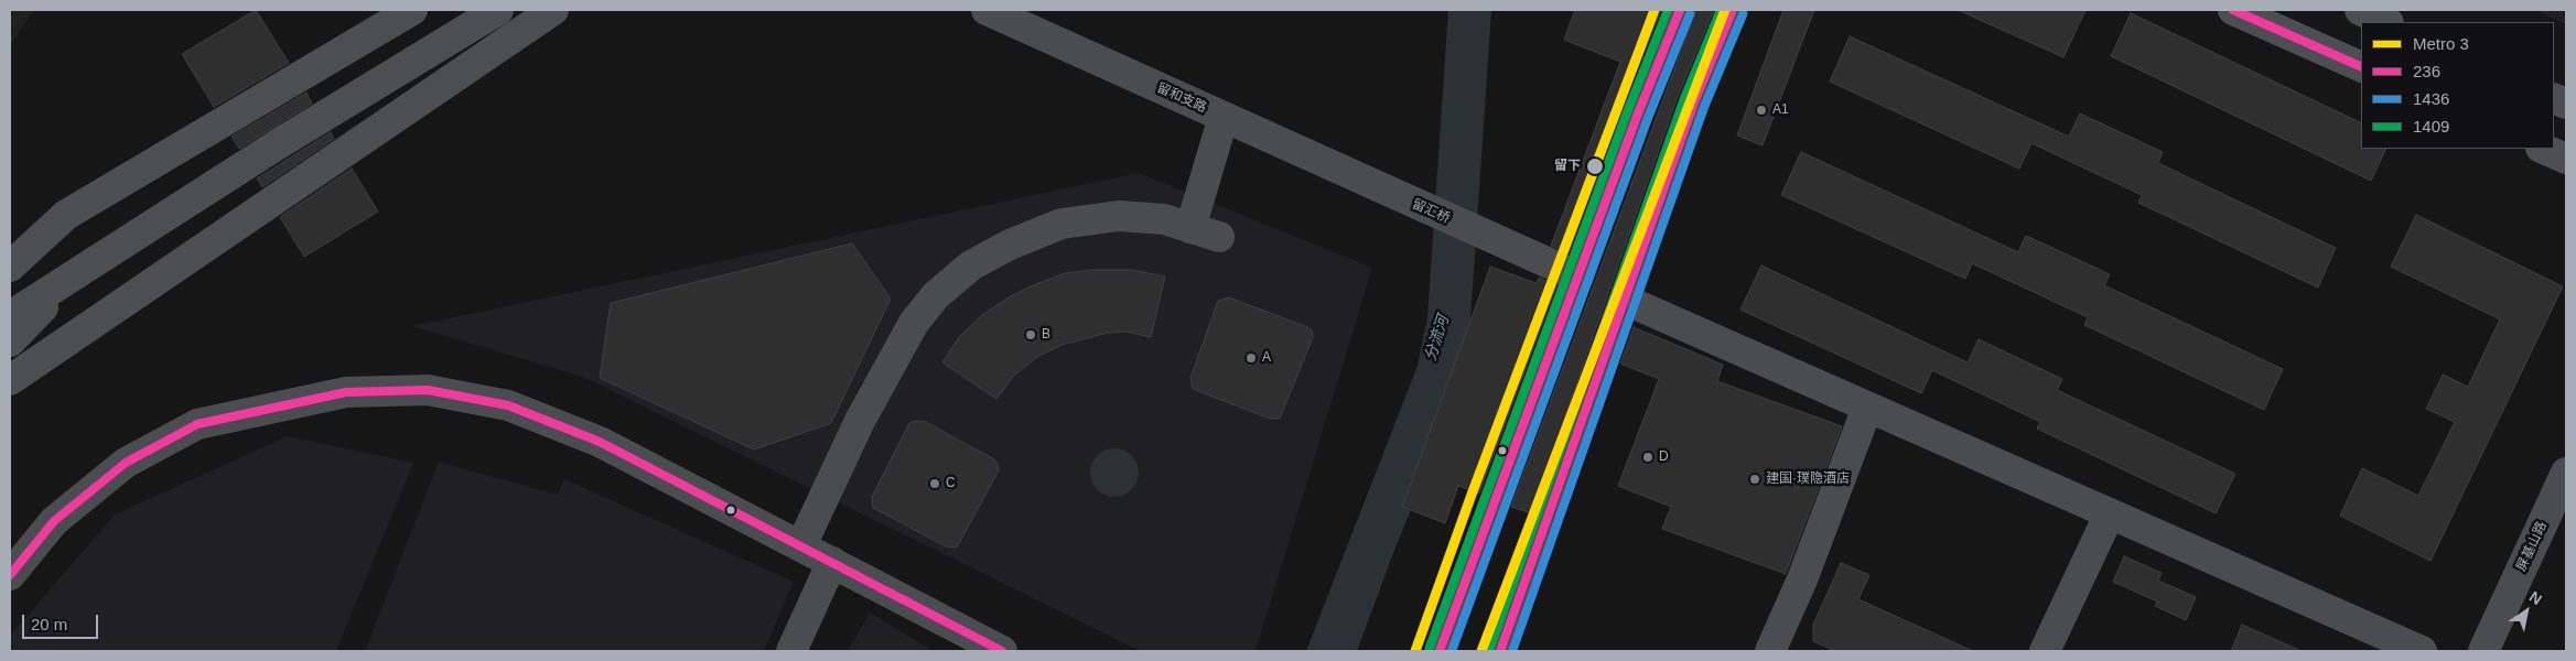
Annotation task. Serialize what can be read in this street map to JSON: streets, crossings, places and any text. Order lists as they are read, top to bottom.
{
  "streets": {
    "street": ["留和支路", "留汇桥", "屏基山路"]
  },
  "crossings": [
    ["留和支路", "留汇桥"]
  ],
  "water": ["分流河"],
  "places": [
    "A1",
    "留下",
    "B",
    "A",
    "D",
    "建国·璞隐酒店",
    "C"
  ],
  "lines": [
    "metro line 3",
    "transit line 236",
    "transit line 1409",
    "transit line 1436"
  ],
  "legend": [
    "Metro 3",
    "236",
    "1436",
    "1409"
  ],
  "scale_bar": "20 m",
  "north": "top right"
}
